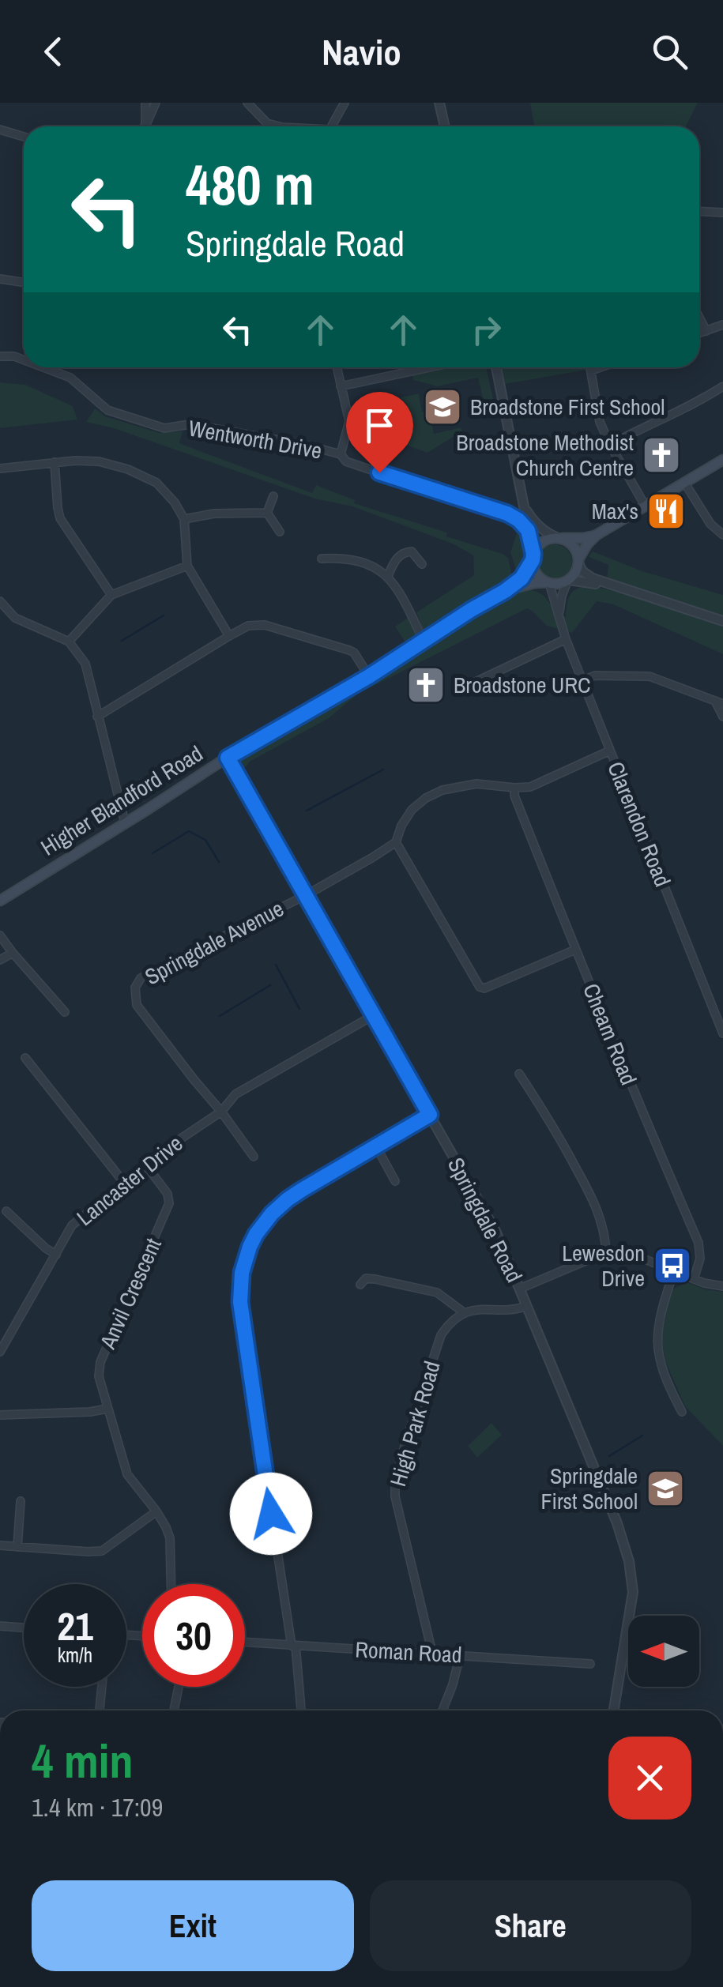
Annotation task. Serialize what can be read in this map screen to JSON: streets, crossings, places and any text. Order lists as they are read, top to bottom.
{
  "streets": {
    "main road": ["Higher Blandford Road"],
    "street": [
      "Wentworth Drive",
      "Clarendon Road",
      "Springdale Avenue",
      "Cheam Road",
      "Lancaster Drive",
      "Springdale Road",
      "Anvil Crescent",
      "High Park Road",
      "Roman Road"
    ]
  },
  "crossings": [
    ["Higher Blandford Road", "Clarendon Road"],
    ["Higher Blandford Road", "Springdale Road"],
    ["Springdale Avenue", "Lancaster Drive"],
    ["Springdale Avenue", "Springdale Road"],
    ["Lancaster Drive", "Anvil Crescent"],
    ["High Park Road", "Roman Road"]
  ],
  "places": {
    "school or university": ["Broadstone First School", "Springdale First School"],
    "church": ["Broadstone Methodist Church Centre", "Broadstone URC"],
    "restaurant": ["Max's"],
    "bus stop": ["Lewesdon Drive"]
  },
  "north": "left",
  "page": {
    "header": "Navio",
    "turn": ["480 m", "Springdale Road"],
    "speed": "21 km/h",
    "limit": "30",
    "heading": ["4 min", "1.4 km · 17:09"],
    "buttons": ["Exit", "Share"]
  }
}
